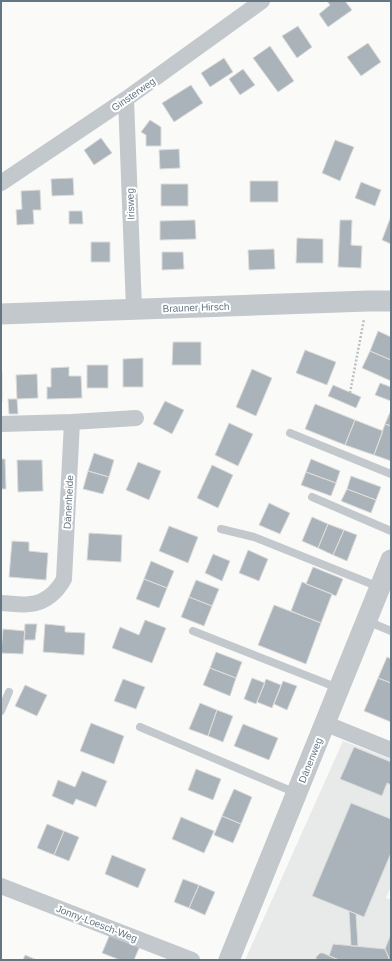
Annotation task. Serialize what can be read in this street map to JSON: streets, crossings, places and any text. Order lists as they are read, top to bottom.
{
  "streets": {
    "street": [
      "Ginsterweg",
      "Irisweg",
      "Brauner Hirsch",
      "Dänenheide",
      "Dänenweg",
      "Jonny-Loesch-Weg"
    ]
  },
  "crossings": [
    ["Ginsterweg", "Irisweg"],
    ["Irisweg", "Brauner Hirsch"]
  ]
}
